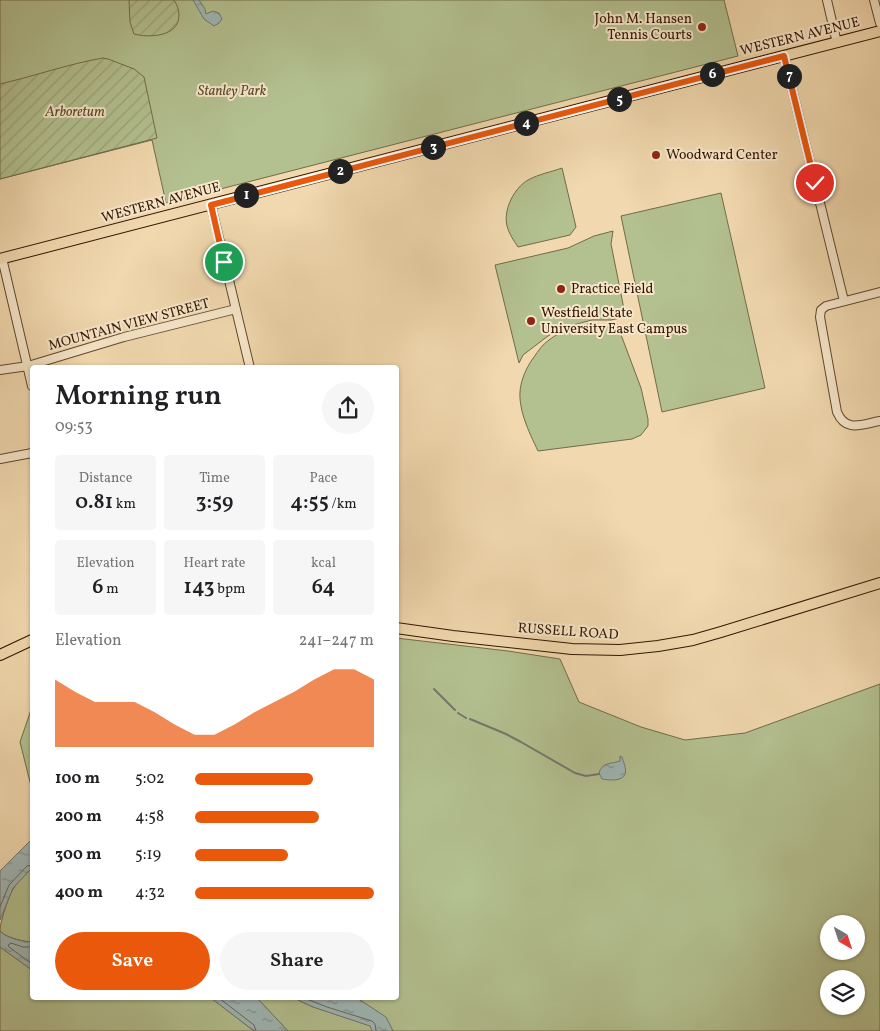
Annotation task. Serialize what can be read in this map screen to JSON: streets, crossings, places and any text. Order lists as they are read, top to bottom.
{
  "streets": {
    "main road": ["WESTERN AVENUE", "RUSSELL ROAD"],
    "street": ["MOUNTAIN VIEW STREET"]
  },
  "parks": ["Stanley Park", "Arboretum"],
  "places": [
    "John M. Hansen Tennis Courts",
    "Woodward Center",
    "Practice Field",
    "Westfield State University East Campus"
  ],
  "north": "bottom right",
  "page": {
    "pins": [
      "6",
      "7",
      "5",
      "4",
      "3",
      "2",
      "1"
    ],
    "heading": ["Morning run", "09:53"],
    "stats": [
      ["Distance", "0.81 km"],
      ["Time", "3:59"],
      ["Pace", "4:55 /km"],
      ["Elevation", "6 m"],
      ["Heart rate", "143 bpm"],
      ["kcal", "64"]
    ],
    "chart": ["Elevation", "241–247 m"],
    "list": [
      {
        "name": "100 m",
        "note": "5:02"
      },
      {
        "name": "200 m",
        "note": "4:58"
      },
      {
        "name": "300 m",
        "note": "5:19"
      },
      {
        "name": "400 m",
        "note": "4:32"
      }
    ],
    "buttons": ["Save", "Share"]
  }
}
